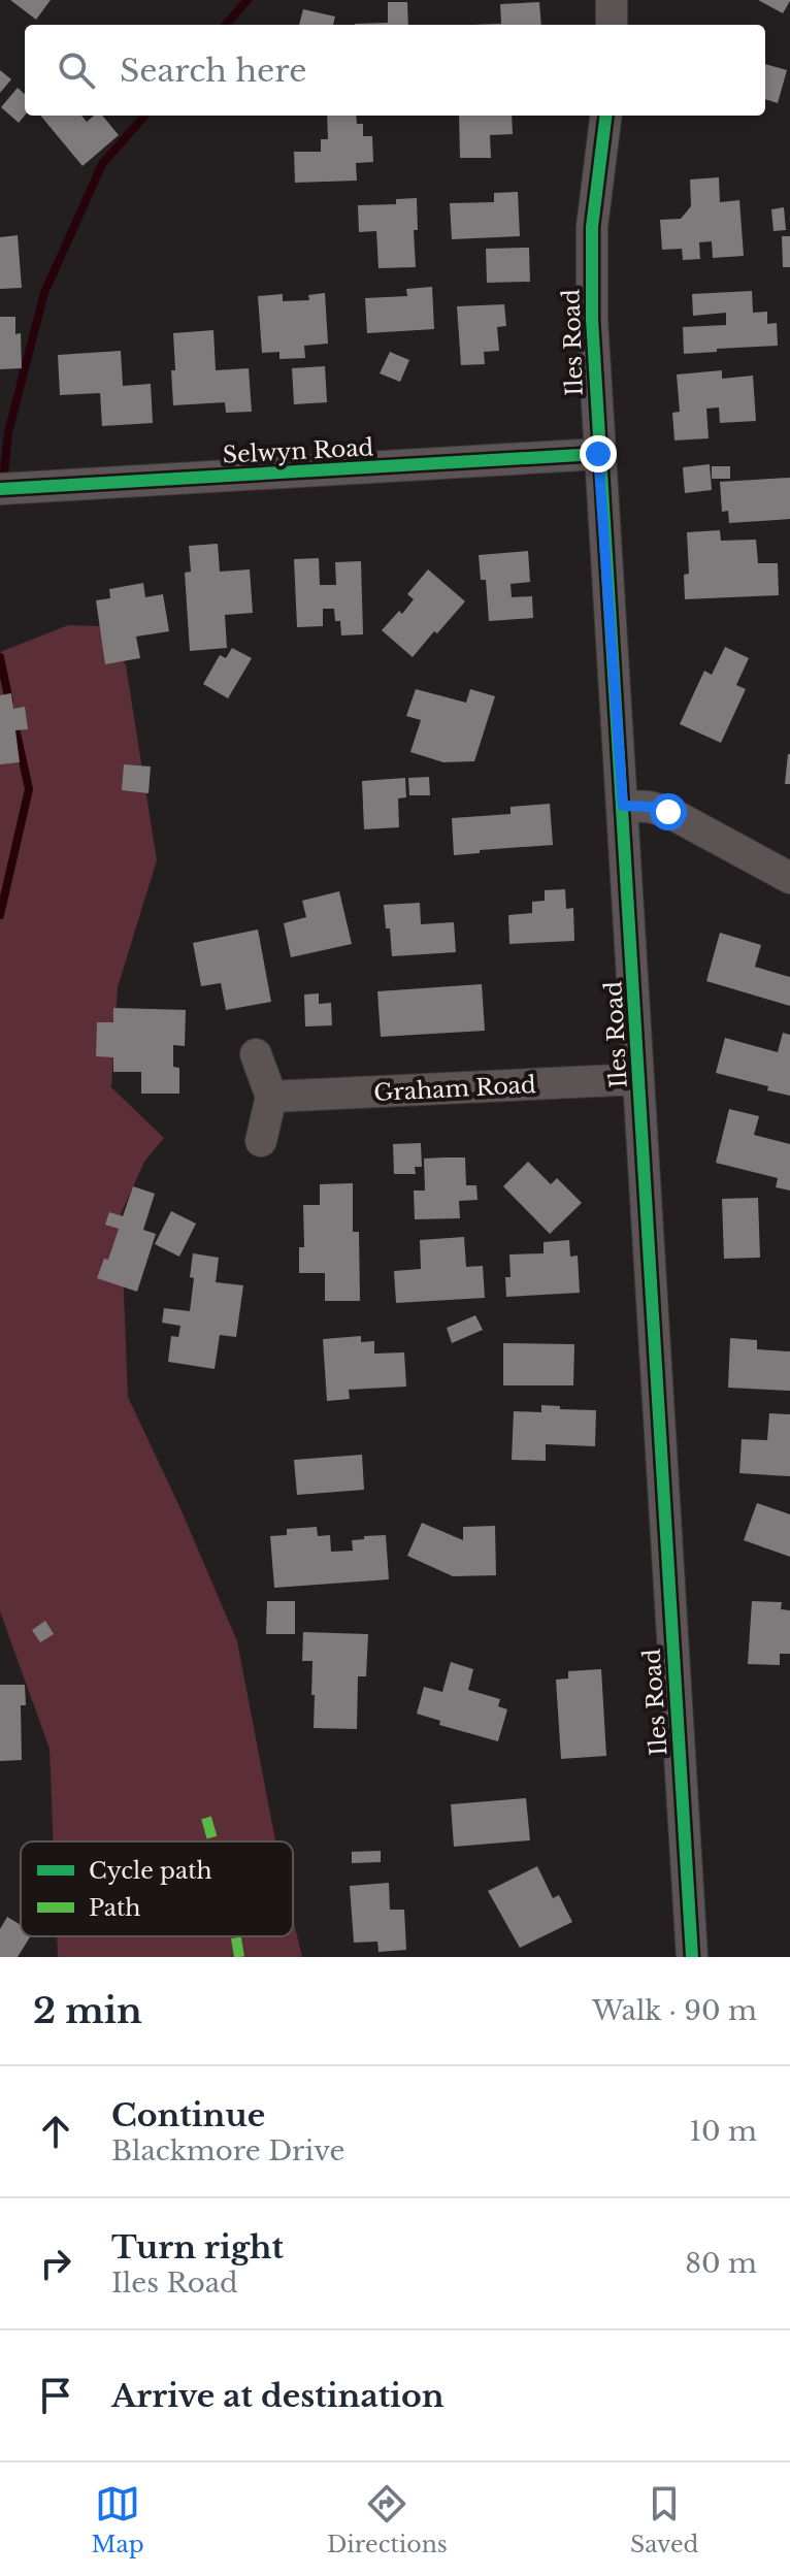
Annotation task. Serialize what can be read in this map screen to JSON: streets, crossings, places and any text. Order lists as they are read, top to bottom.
{
  "streets": {
    "street": ["Iles Road", "Selwyn Road", "Graham Road"]
  },
  "crossings": [
    ["Iles Road", "Selwyn Road"],
    ["Iles Road", "Graham Road"]
  ],
  "legend": ["Cycle path", "Path"],
  "page": {
    "search": "Search here",
    "heading": ["2 min", "Walk · 90 m"],
    "list": [
      ["Continue", "Blackmore Drive", "10 m"],
      ["Turn right", "Iles Road", "80 m"],
      "Arrive at destination"
    ],
    "nav": ["Map", "Directions", "Saved"]
  }
}
